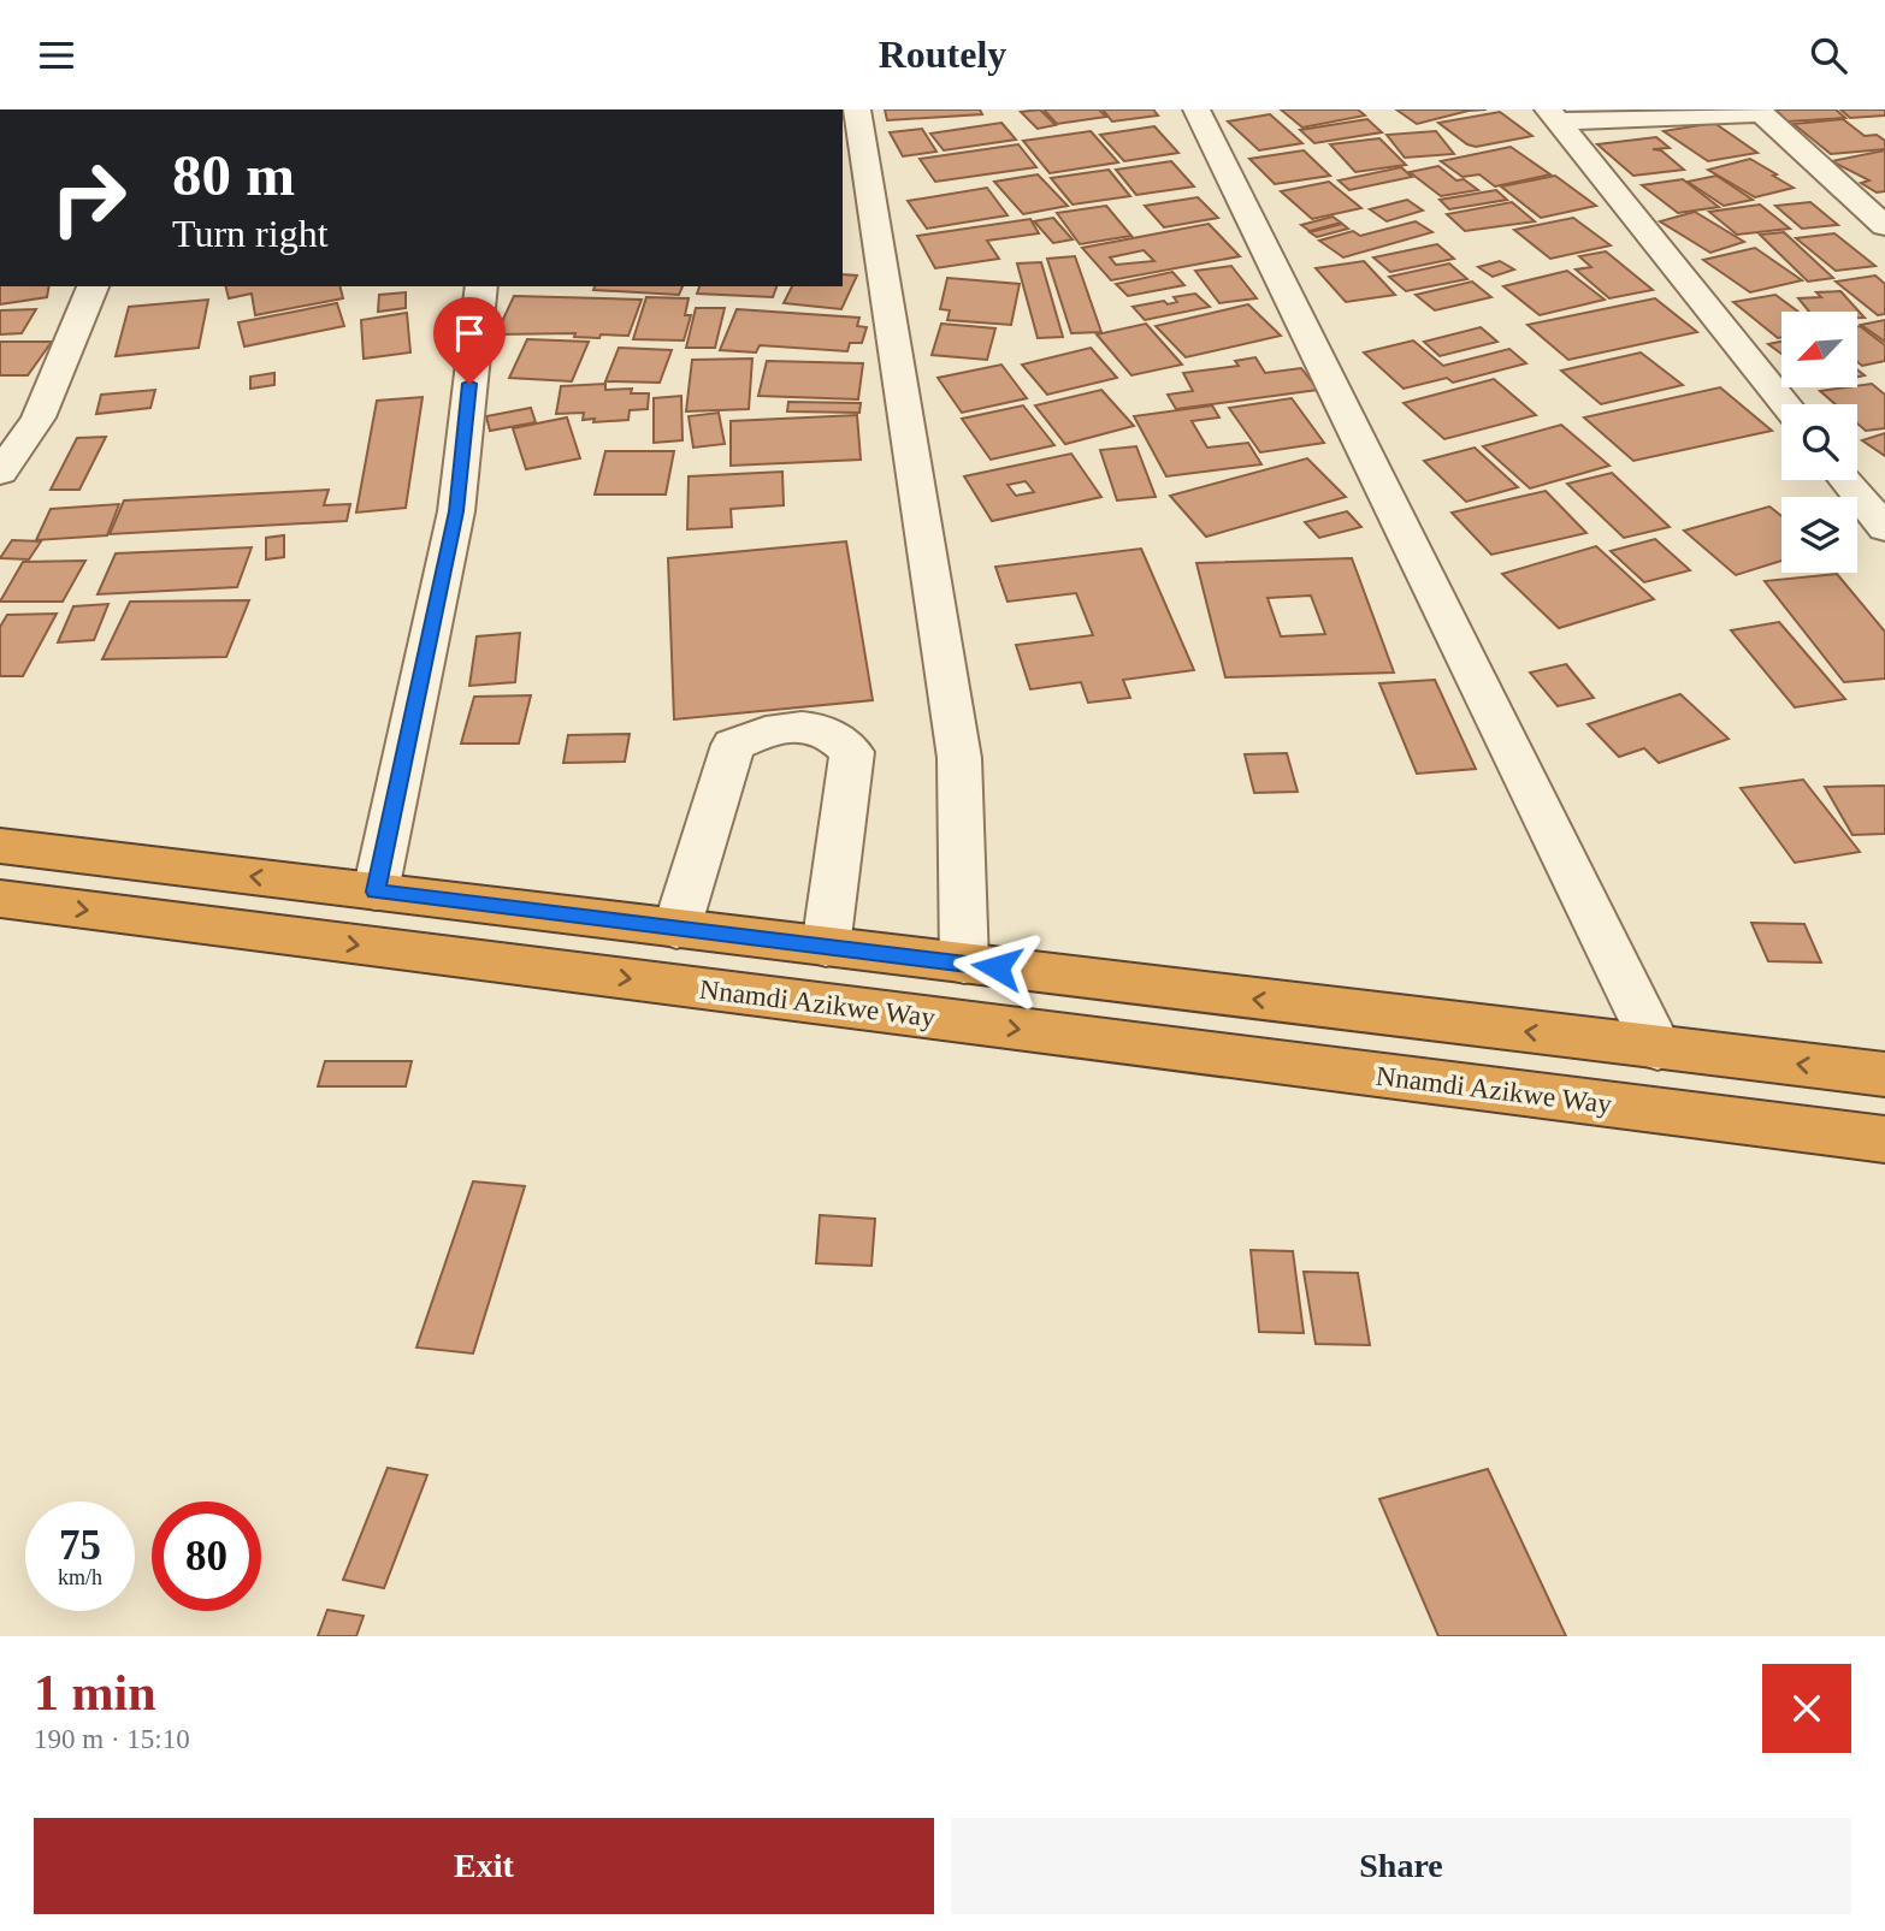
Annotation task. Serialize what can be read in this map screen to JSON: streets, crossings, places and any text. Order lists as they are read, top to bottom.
{
  "streets": {
    "highway": ["Nnamdi Azikwe Way"]
  },
  "north": "bottom left",
  "page": {
    "header": "Routely",
    "turn": ["80 m", "Turn right"],
    "speed": "75 km/h",
    "limit": "80",
    "heading": ["1 min", "190 m · 15:10"],
    "buttons": ["Exit", "Share"]
  }
}
